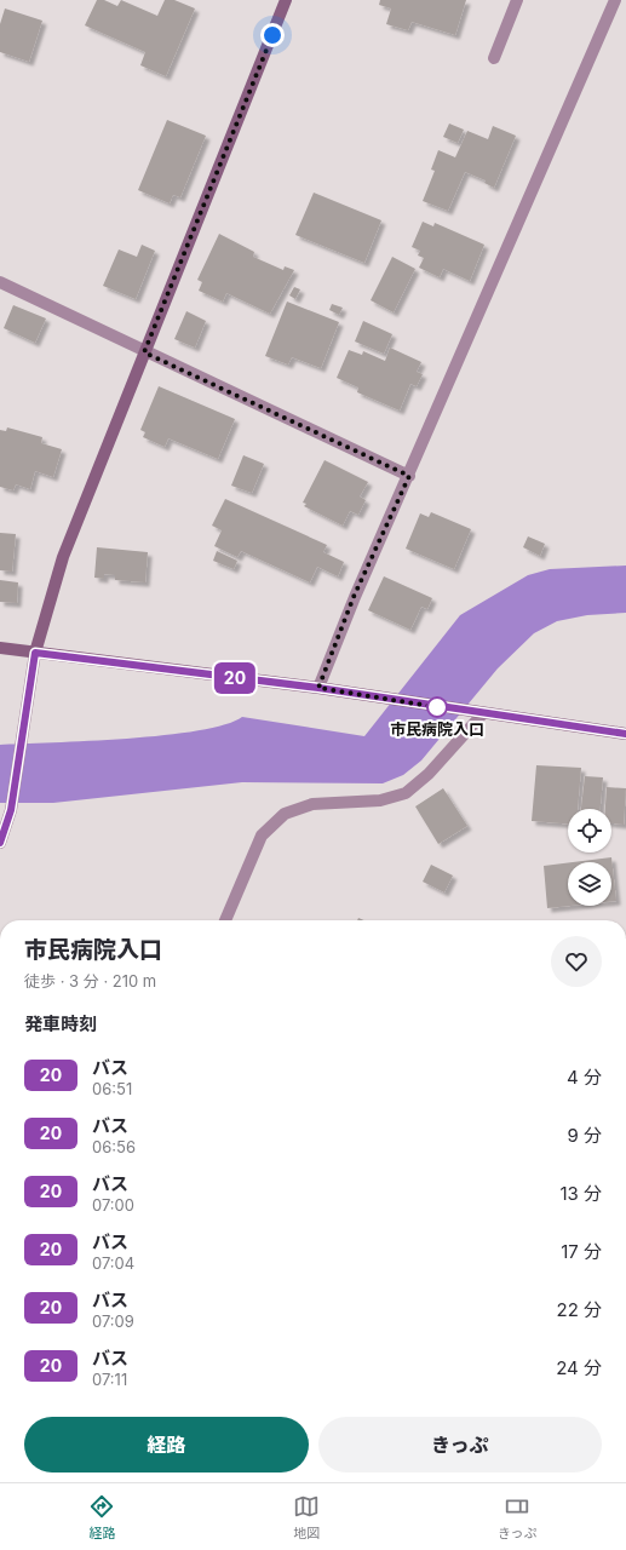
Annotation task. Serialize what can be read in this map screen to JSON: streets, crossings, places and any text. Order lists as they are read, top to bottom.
{
  "places": ["市民病院入口"],
  "lines": ["bus line 20"],
  "page": {
    "on_map": "20",
    "heading": [
      ["市民病院入口", "徒歩 · 3 分 · 210 m"],
      "発車時刻"
    ],
    "list": [
      {
        "mark": "20",
        "name": "バス",
        "note": "06:51",
        "value": "4 分"
      },
      {
        "mark": "20",
        "name": "バス",
        "note": "06:56",
        "value": "9 分"
      },
      {
        "mark": "20",
        "name": "バス",
        "note": "07:00",
        "value": "13 分"
      },
      {
        "mark": "20",
        "name": "バス",
        "note": "07:04",
        "value": "17 分"
      },
      {
        "mark": "20",
        "name": "バス",
        "note": "07:09",
        "value": "22 分"
      },
      {
        "mark": "20",
        "name": "バス",
        "note": "07:11",
        "value": "24 分"
      }
    ],
    "buttons": ["経路", "きっぷ"],
    "tabs": ["経路", "地図", "きっぷ"]
  }
}
